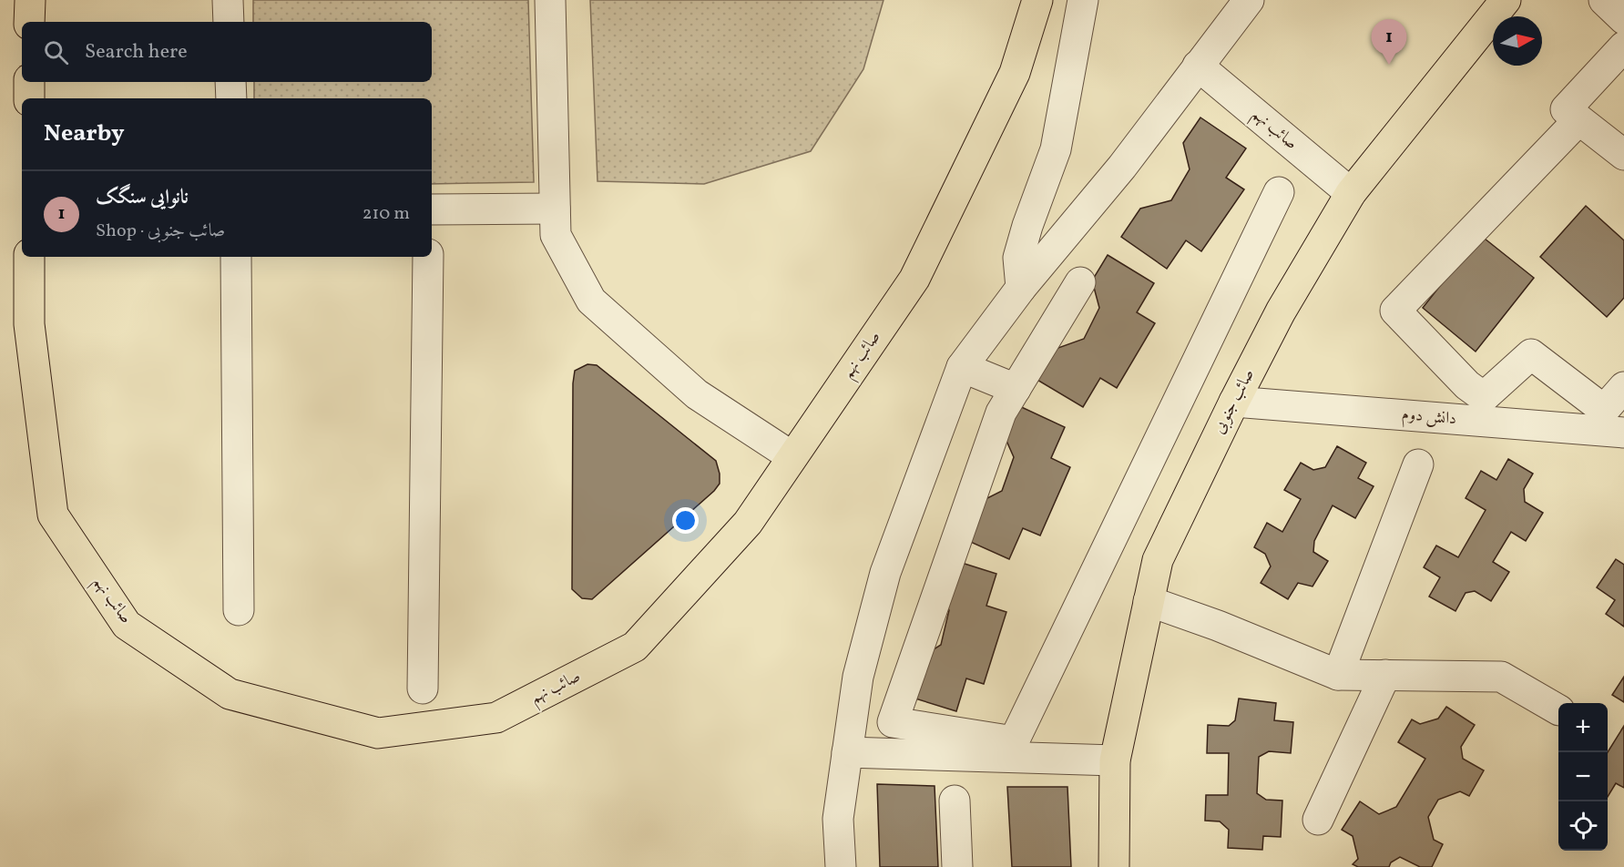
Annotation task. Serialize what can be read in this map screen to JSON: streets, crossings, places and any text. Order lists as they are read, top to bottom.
{
  "streets": {
    "main road": ["صائب نهم", "صائب جنوبی"],
    "street": ["دانش دوم"]
  },
  "crossings": [
    ["صائب نهم", "صائب جنوبی"],
    ["صائب جنوبی", "دانش دوم"]
  ],
  "north": "right",
  "page": {
    "pins": "1",
    "search": "Search here",
    "heading": "Nearby",
    "list": [
      {
        "mark": "1",
        "name": "نانوایی سنگک",
        "note": "Shop · صائب جنوبی",
        "value": "210 m"
      }
    ],
    "map_buttons": ["+", "−"]
  }
}
